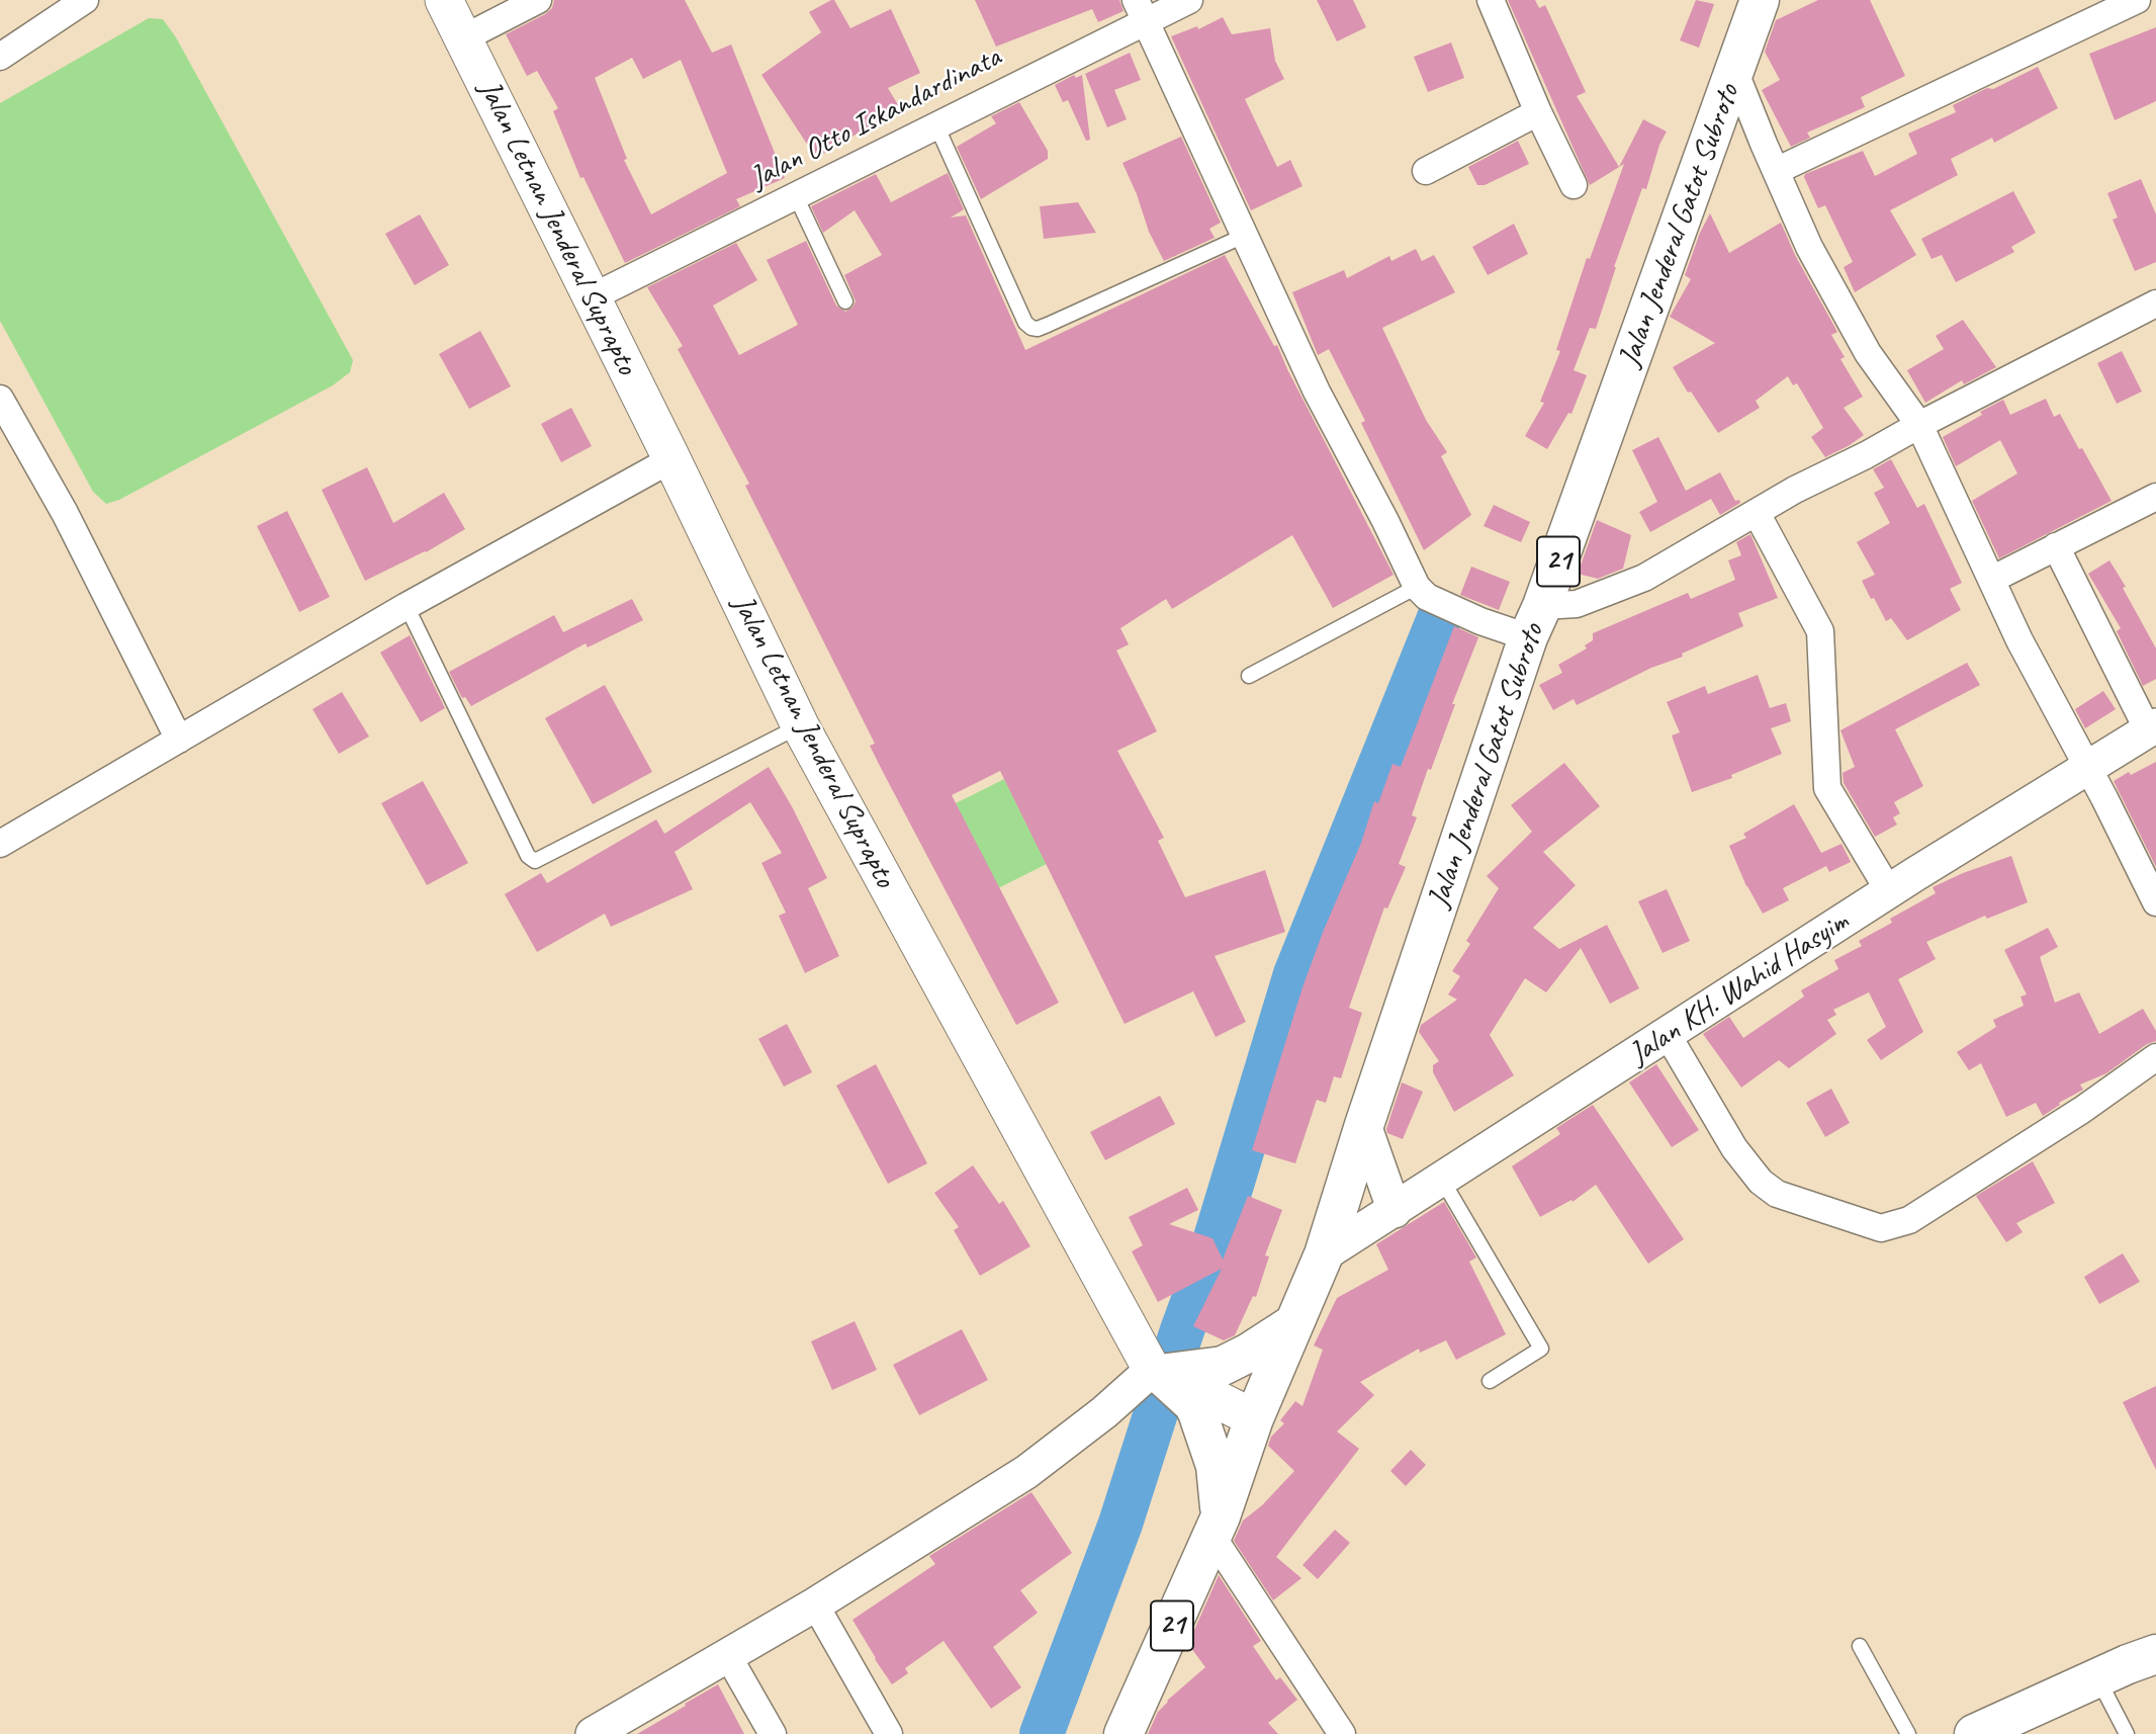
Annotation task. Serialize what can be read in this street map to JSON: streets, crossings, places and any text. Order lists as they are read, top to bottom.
{
  "streets": {
    "highway": ["Jalan Jenderal Gatot Subroto", "21"],
    "main road": ["Jalan Letnan Jenderal Suprapto"],
    "street": ["Jalan Otto Iskandardinata", "Jalan KH. Wahid Hasyim"]
  },
  "crossings": [
    ["Jalan Otto Iskandardinata", "Jalan Letnan Jenderal Suprapto"],
    ["Jalan Jenderal Gatot Subroto", "21"],
    ["Jalan Jenderal Gatot Subroto", "Jalan KH. Wahid Hasyim"],
    ["21", "Jalan KH. Wahid Hasyim"]
  ]
}
